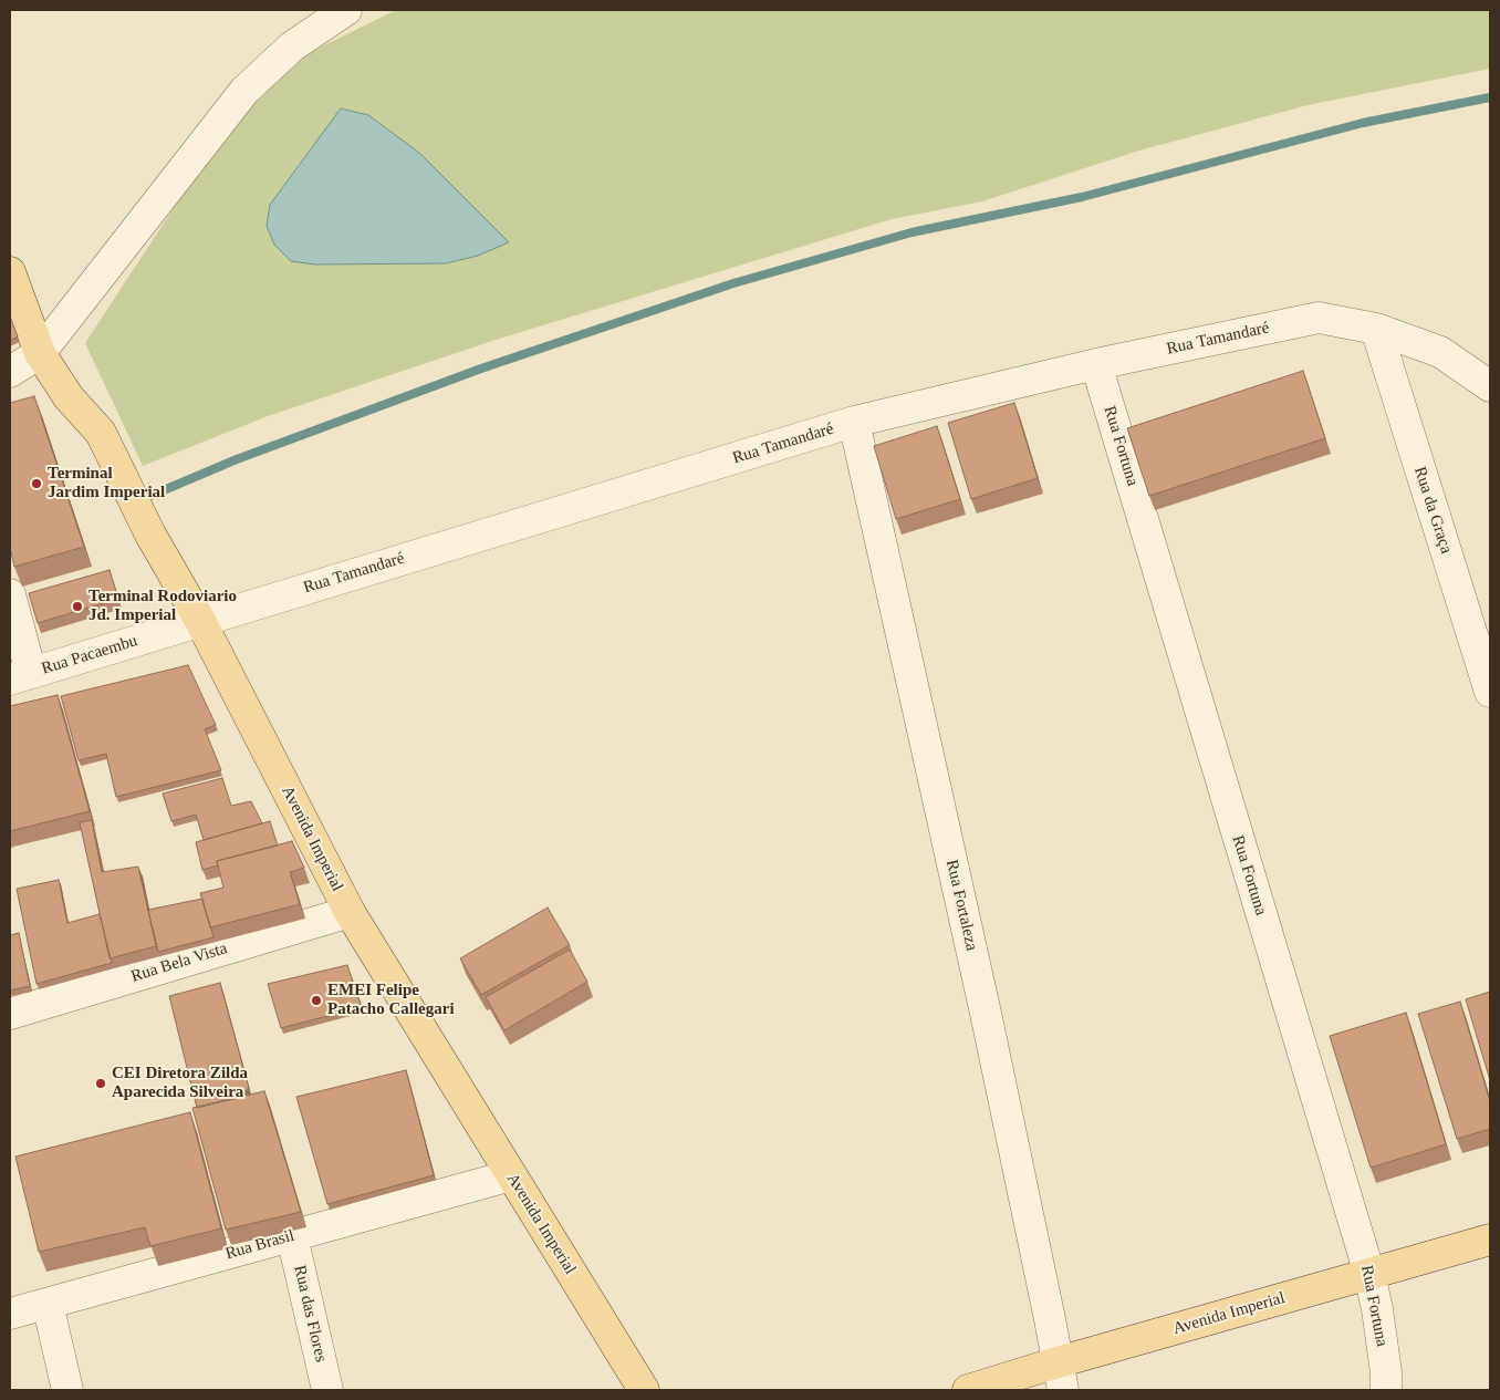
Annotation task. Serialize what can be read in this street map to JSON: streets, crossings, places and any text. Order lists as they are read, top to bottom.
{
  "streets": {
    "main road": ["Avenida Imperial"],
    "street": [
      "Rua Tamandaré",
      "Rua Fortuna",
      "Rua da Graça",
      "Rua Pacaembu",
      "Rua Fortaleza",
      "Rua Bela Vista",
      "Rua Brasil",
      "Rua das Flores"
    ]
  },
  "crossings": [
    ["Rua Tamandaré", "Rua Fortuna"],
    ["Rua Tamandaré", "Rua da Graça"],
    ["Rua Tamandaré", "Rua Pacaembu"],
    ["Rua Tamandaré", "Avenida Imperial"],
    ["Rua Tamandaré", "Rua Fortaleza"],
    ["Rua Fortuna", "Avenida Imperial"],
    ["Rua Pacaembu", "Avenida Imperial"],
    ["Avenida Imperial", "Rua Fortaleza"],
    ["Avenida Imperial", "Rua Bela Vista"],
    ["Avenida Imperial", "Rua Brasil"],
    ["Rua Brasil", "Rua das Flores"]
  ],
  "places": [
    "Terminal Jardim Imperial",
    "Terminal Rodoviario Jd. Imperial",
    "EMEI Felipe Patacho Callegari",
    "CEI Diretora Zilda Aparecida Silveira"
  ]
}
